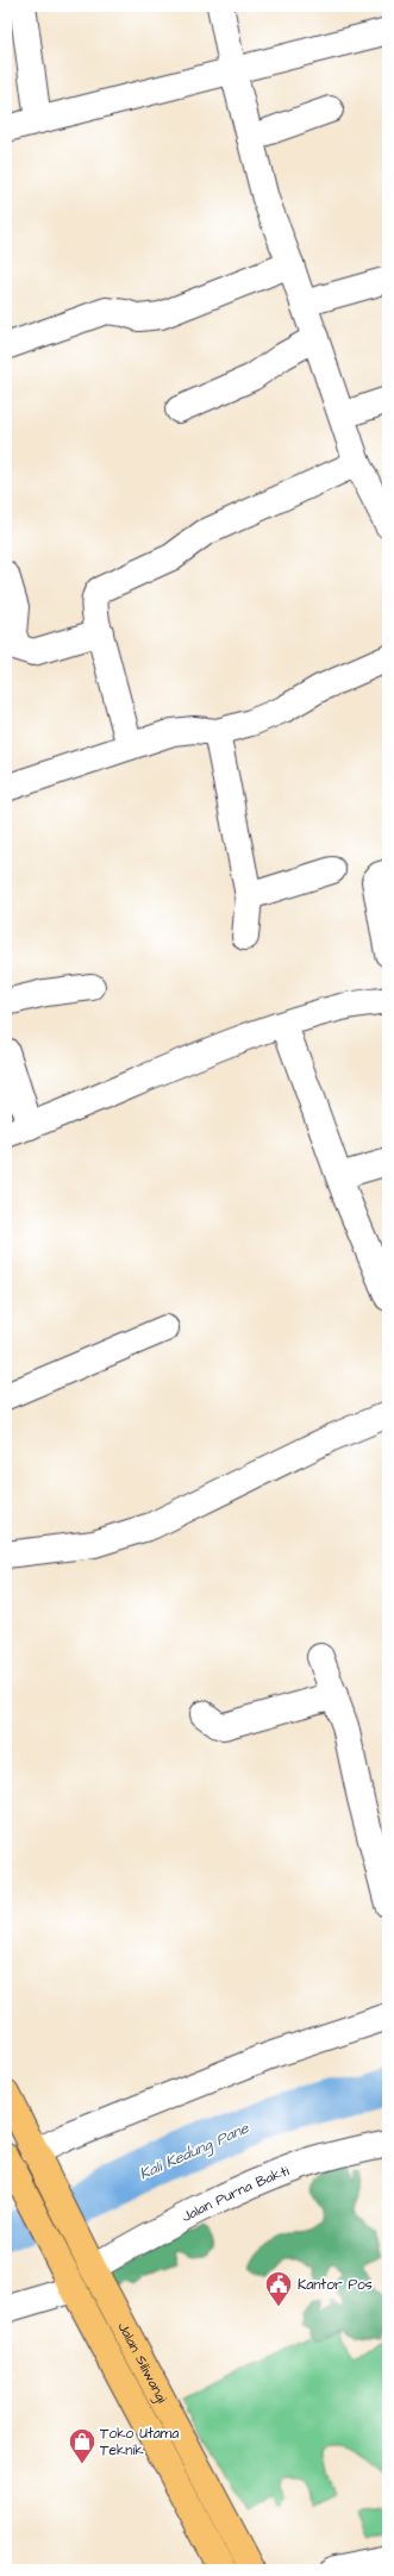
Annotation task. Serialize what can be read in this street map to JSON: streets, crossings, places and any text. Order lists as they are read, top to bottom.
{
  "streets": {
    "highway": ["Jalan Siliwangi"],
    "street": ["Jalan Purna Bakti"]
  },
  "crossings": [
    ["Jalan Purna Bakti", "Jalan Siliwangi"]
  ],
  "water": ["Kali Kedung Pane"],
  "places": {
    "public building": ["Kantor Pos"],
    "shop": ["Toko Utama Teknik"]
  }
}
